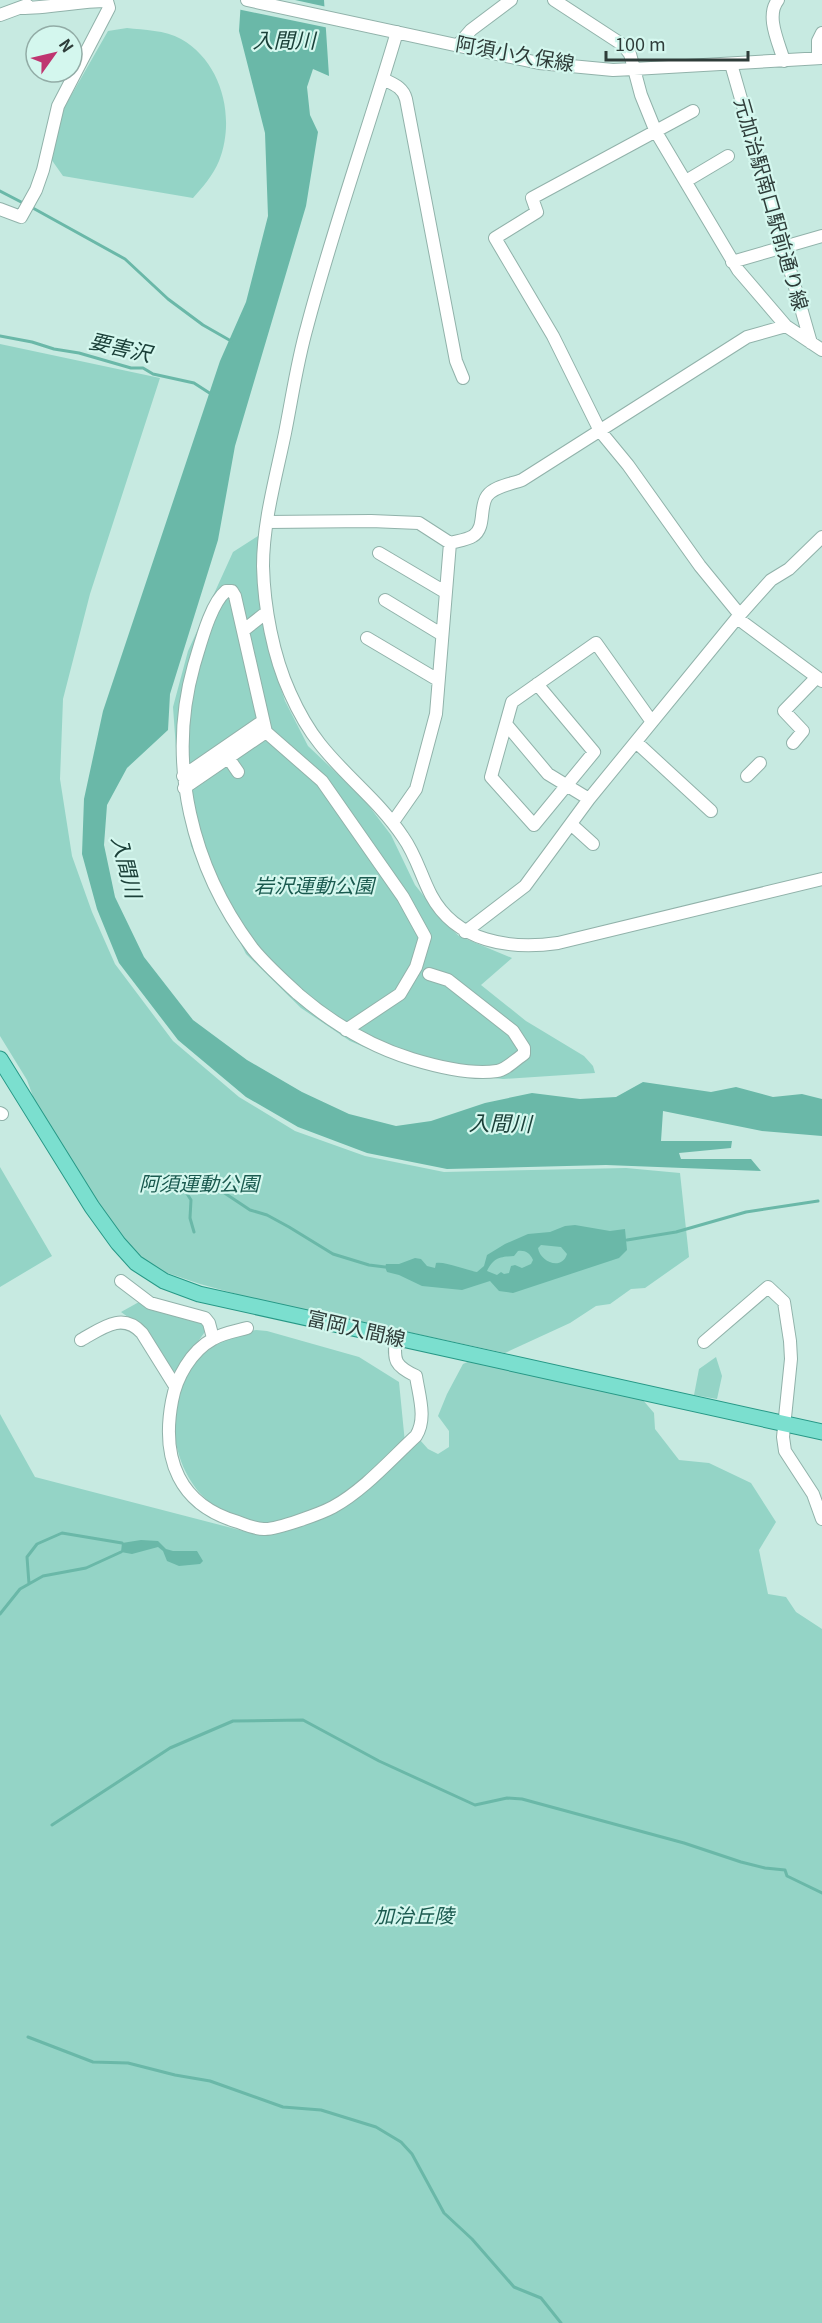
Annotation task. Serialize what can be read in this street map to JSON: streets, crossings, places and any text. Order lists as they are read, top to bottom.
{
  "streets": {
    "main road": ["富岡入間線"],
    "street": ["阿須小久保線", "元加治駅南口駅前通り線"]
  },
  "crossings": [
    ["阿須小久保線", "元加治駅南口駅前通り線"]
  ],
  "water": ["入間川", "要害沢"],
  "parks": ["岩沢運動公園", "阿須運動公園", "加治丘陵"],
  "scale_bar": "100 m",
  "north": "top right"
}
